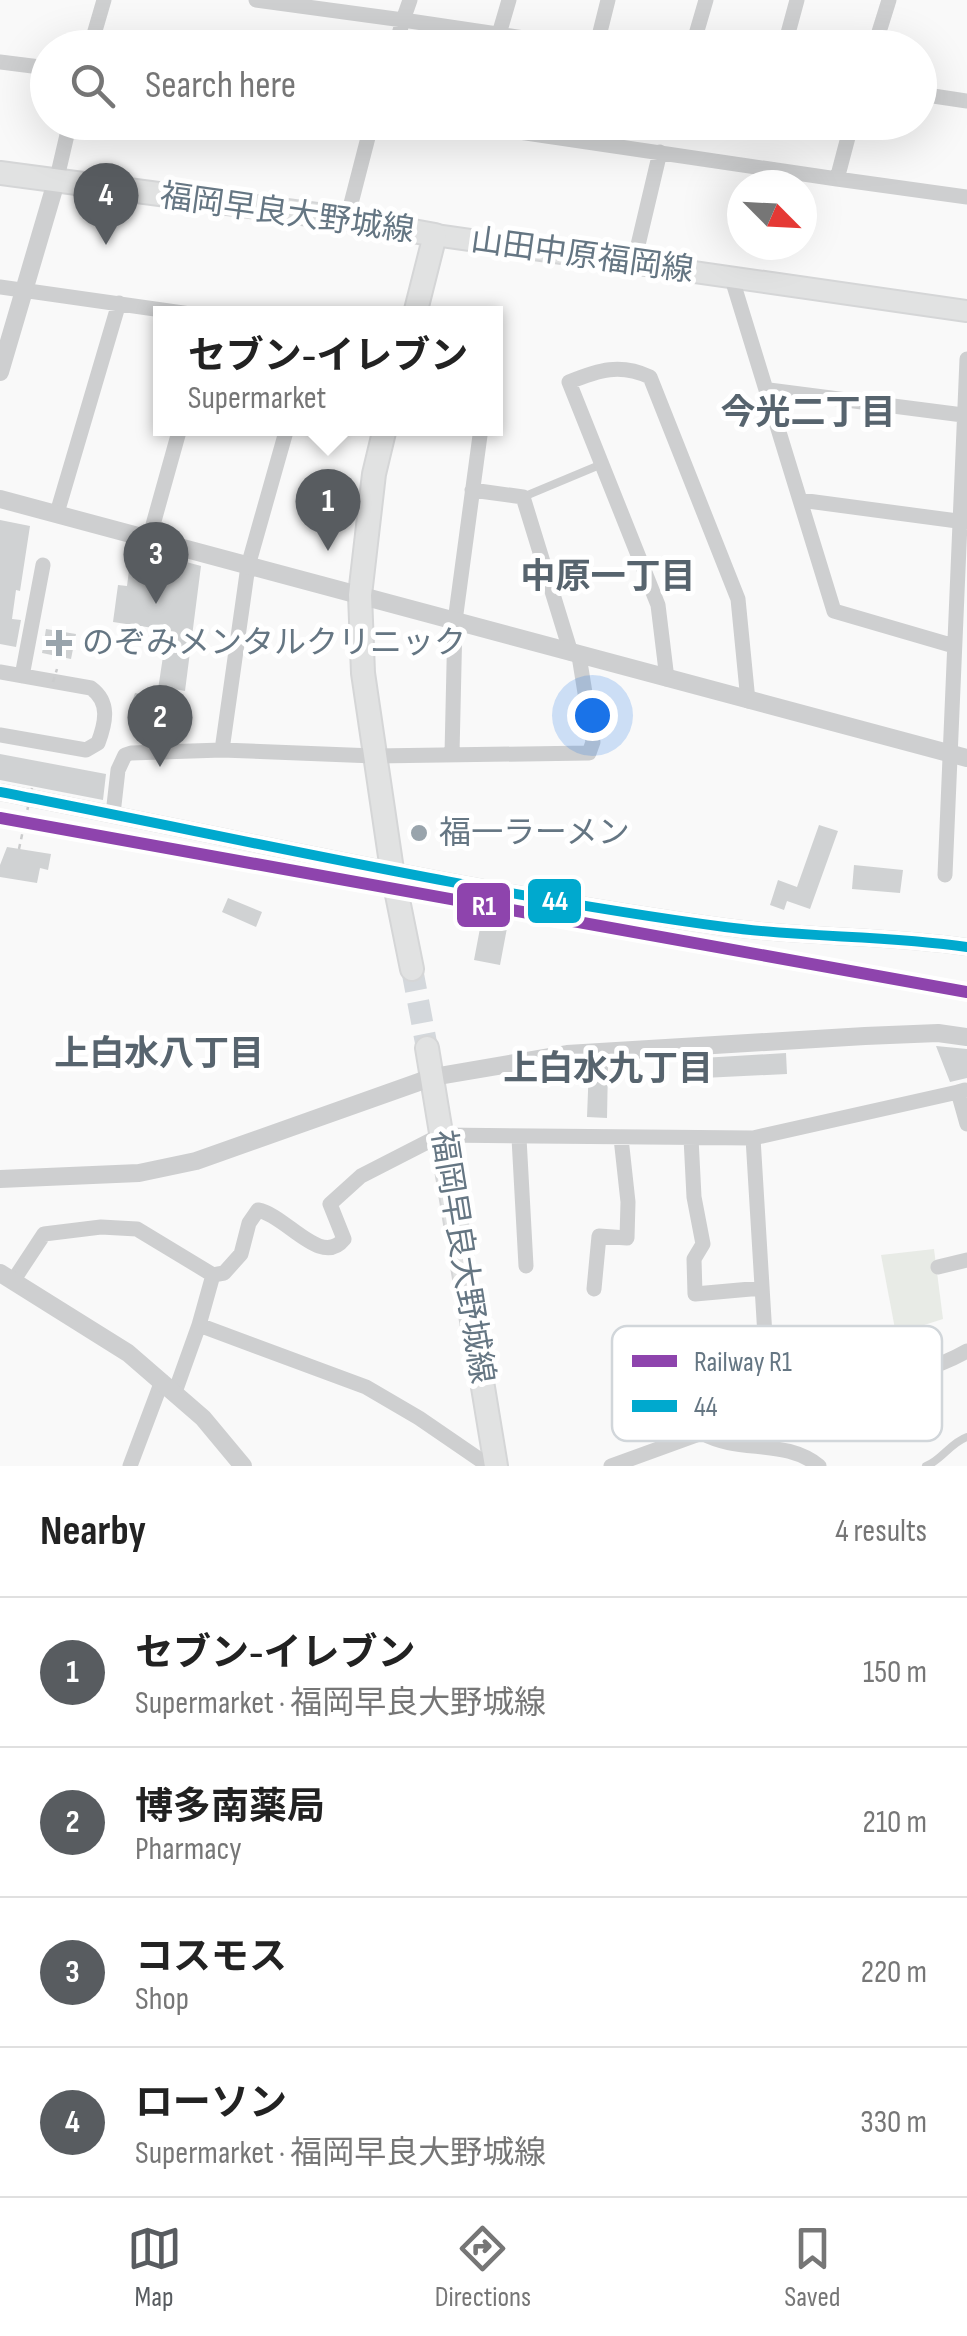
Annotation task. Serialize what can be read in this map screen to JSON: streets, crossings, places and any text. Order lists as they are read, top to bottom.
{
  "streets": {
    "main road": ["福岡早良大野城線", "山田中原福岡線"]
  },
  "crossings": [
    ["福岡早良大野城線", "山田中原福岡線"]
  ],
  "districts": [
    "今光二丁目",
    "中原一丁目",
    "上白水八丁目",
    "上白水九丁目"
  ],
  "places": {
    "health": ["のぞみメンタルクリニック"],
    "other": ["福一ラーメン"]
  },
  "lines": ["transit line 44", "rail line R1"],
  "legend": ["Railway R1", "44"],
  "north": "bottom right",
  "page": {
    "search": "Search here",
    "pins": [
      "4",
      "1",
      "3",
      "2"
    ],
    "popup": ["セブン-イレブン", "Supermarket"],
    "heading": ["Nearby", "4 results"],
    "list": [
      {
        "mark": "1",
        "name": "セブン-イレブン",
        "note": "Supermarket · 福岡早良大野城線",
        "value": "150 m"
      },
      {
        "mark": "2",
        "name": "博多南薬局",
        "note": "Pharmacy",
        "value": "210 m"
      },
      {
        "mark": "3",
        "name": "コスモス",
        "note": "Shop",
        "value": "220 m"
      },
      {
        "mark": "4",
        "name": "ローソン",
        "note": "Supermarket · 福岡早良大野城線",
        "value": "330 m"
      }
    ],
    "nav": ["Map", "Directions", "Saved"]
  }
}
